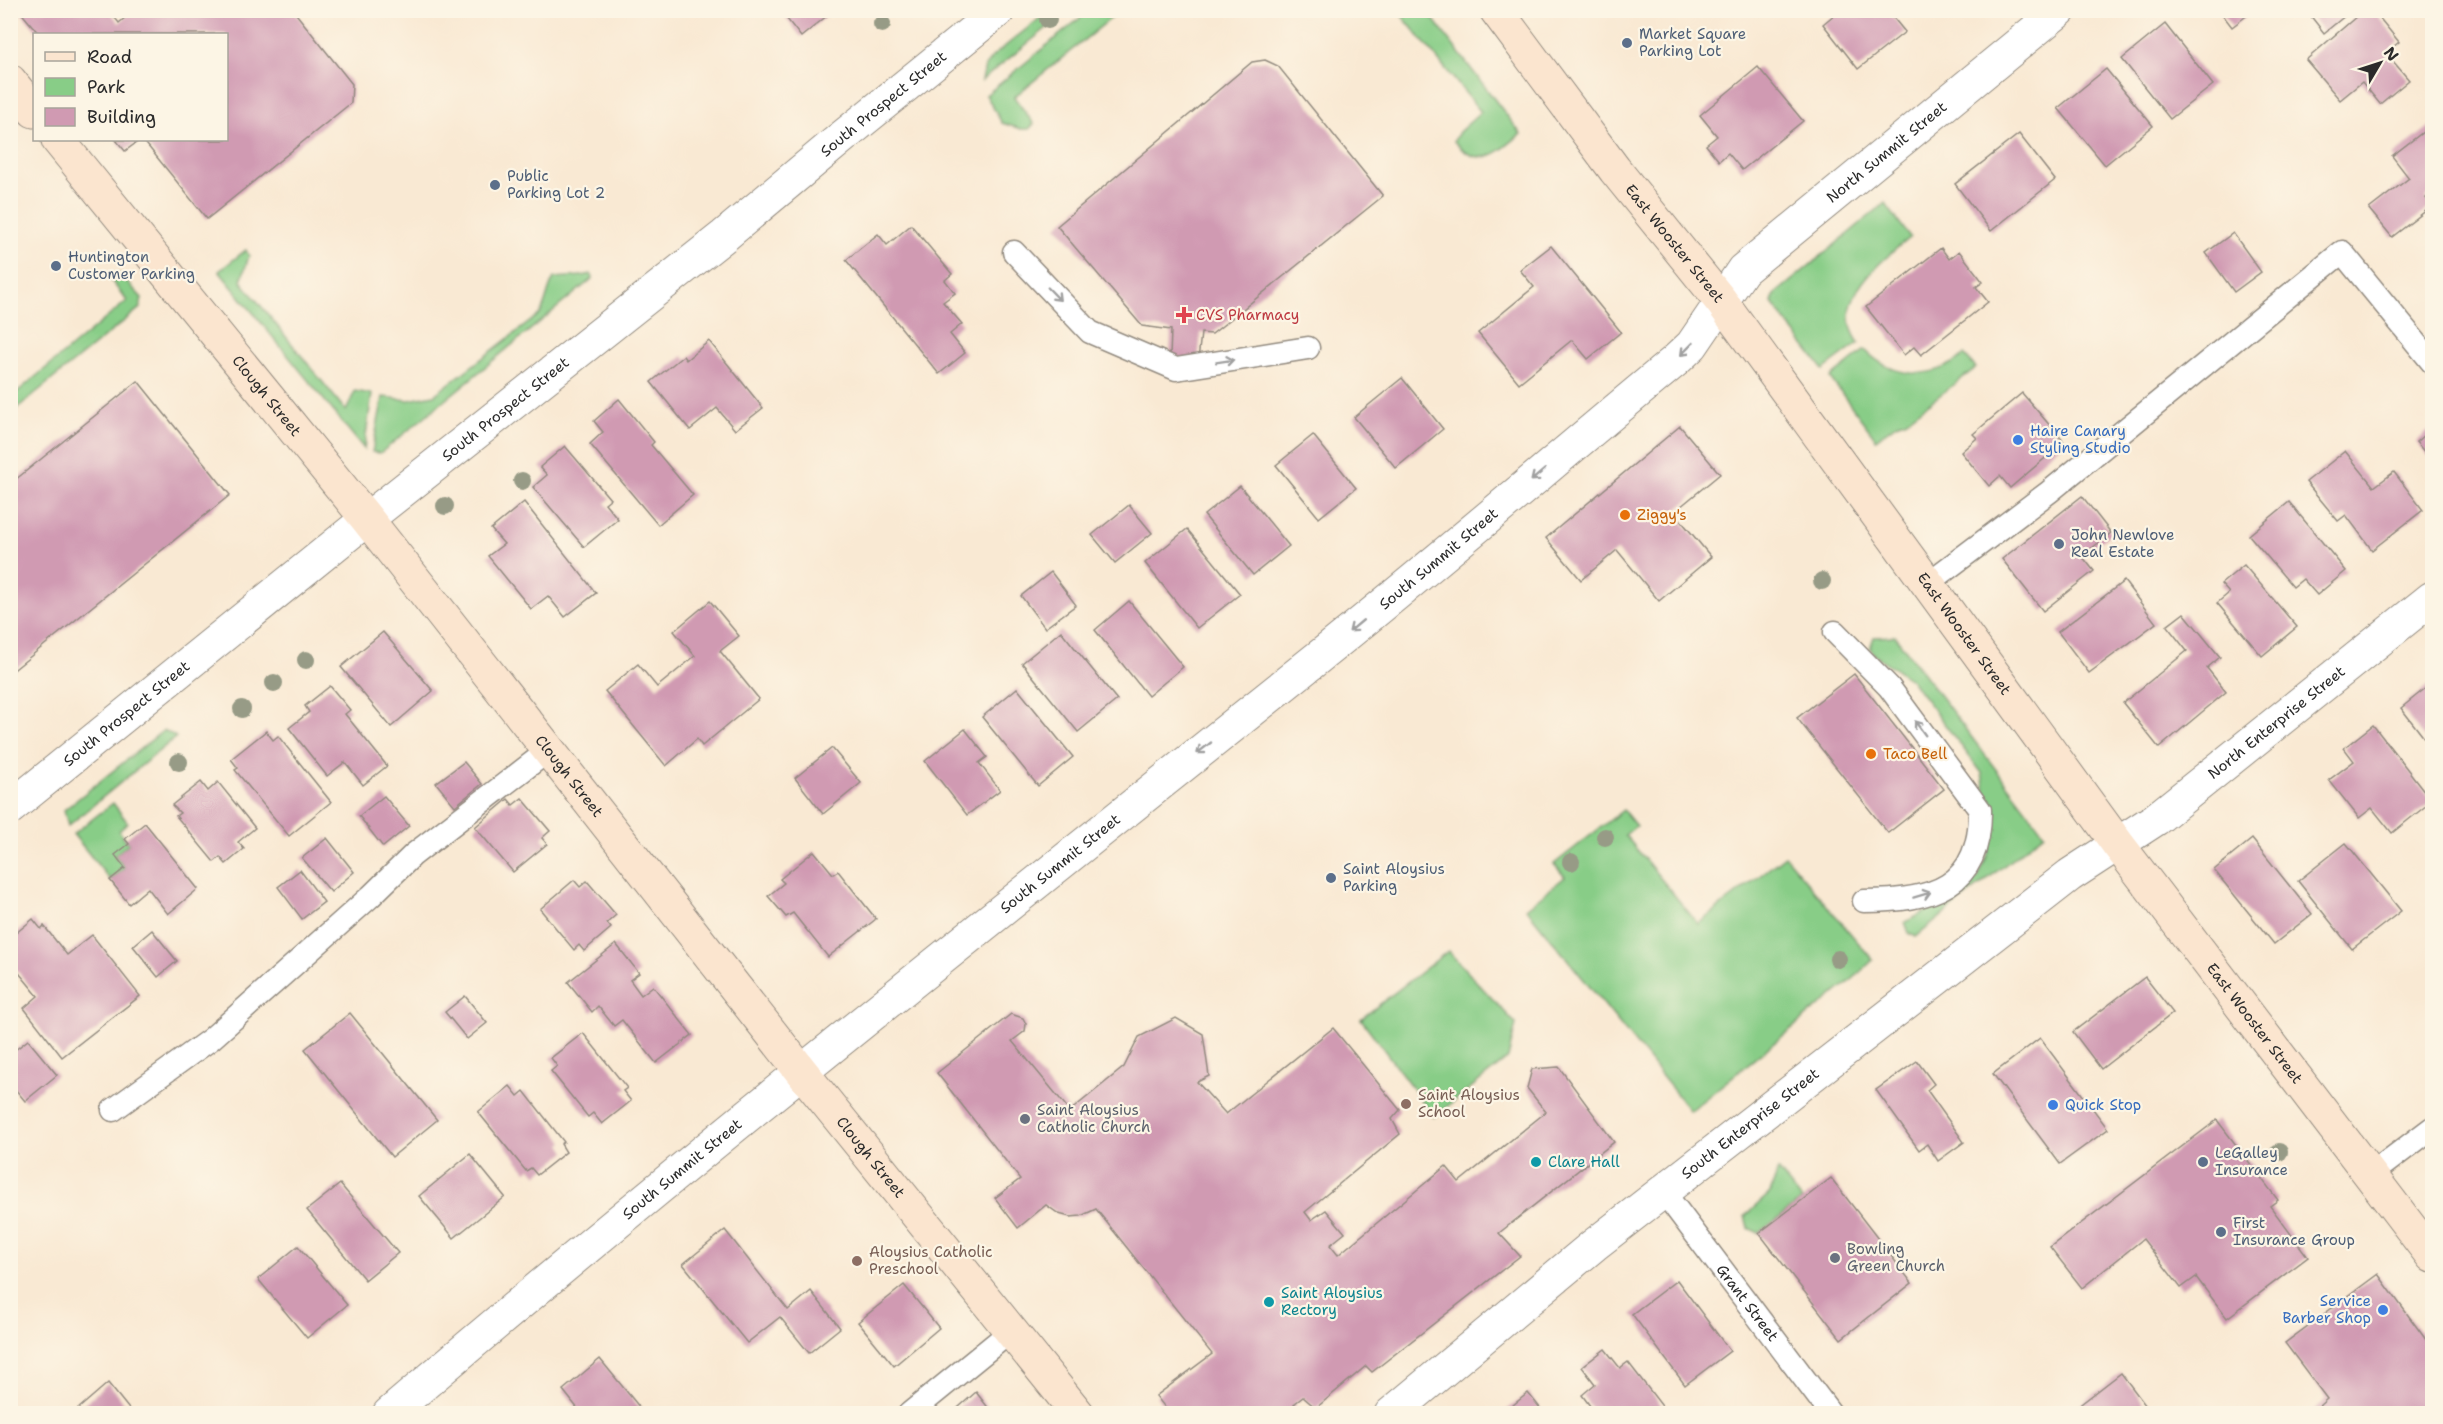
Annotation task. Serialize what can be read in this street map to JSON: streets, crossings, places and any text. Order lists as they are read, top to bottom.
{
  "streets": {
    "street": [
      "South Prospect Street",
      "North Summit Street",
      "East Wooster Street",
      "Clough Street",
      "South Summit Street",
      "North Enterprise Street",
      "South Enterprise Street"
    ],
    "lane": ["Grant Street"]
  },
  "crossings": [
    ["South Prospect Street", "Clough Street"],
    ["North Summit Street", "East Wooster Street"],
    ["North Summit Street", "South Summit Street"],
    ["East Wooster Street", "South Summit Street"],
    ["East Wooster Street", "North Enterprise Street"],
    ["East Wooster Street", "South Enterprise Street"],
    ["Clough Street", "South Summit Street"],
    ["North Enterprise Street", "South Enterprise Street"],
    ["South Enterprise Street", "Grant Street"]
  ],
  "one_way": ["South Summit Street"],
  "places": {
    "other": [
      "Market Square Parking Lot",
      "Public Parking Lot 2",
      "Huntington Customer Parking",
      "Haire Canary Styling Studio",
      "Ziggy's",
      "John Newlove Real Estate",
      "Taco Bell",
      "Saint Aloysius Parking",
      "Saint Aloysius School",
      "Quick Stop",
      "Saint Aloysius Catholic Church",
      "Clare Hall",
      "LeGalley Insurance",
      "First Insurance Group",
      "Bowling Green Church",
      "Aloysius Catholic Preschool",
      "Saint Aloysius Rectory",
      "Service Barber Shop"
    ],
    "health": ["CVS Pharmacy"]
  },
  "legend": ["Road", "Park", "Building"],
  "north": "top right"
}
